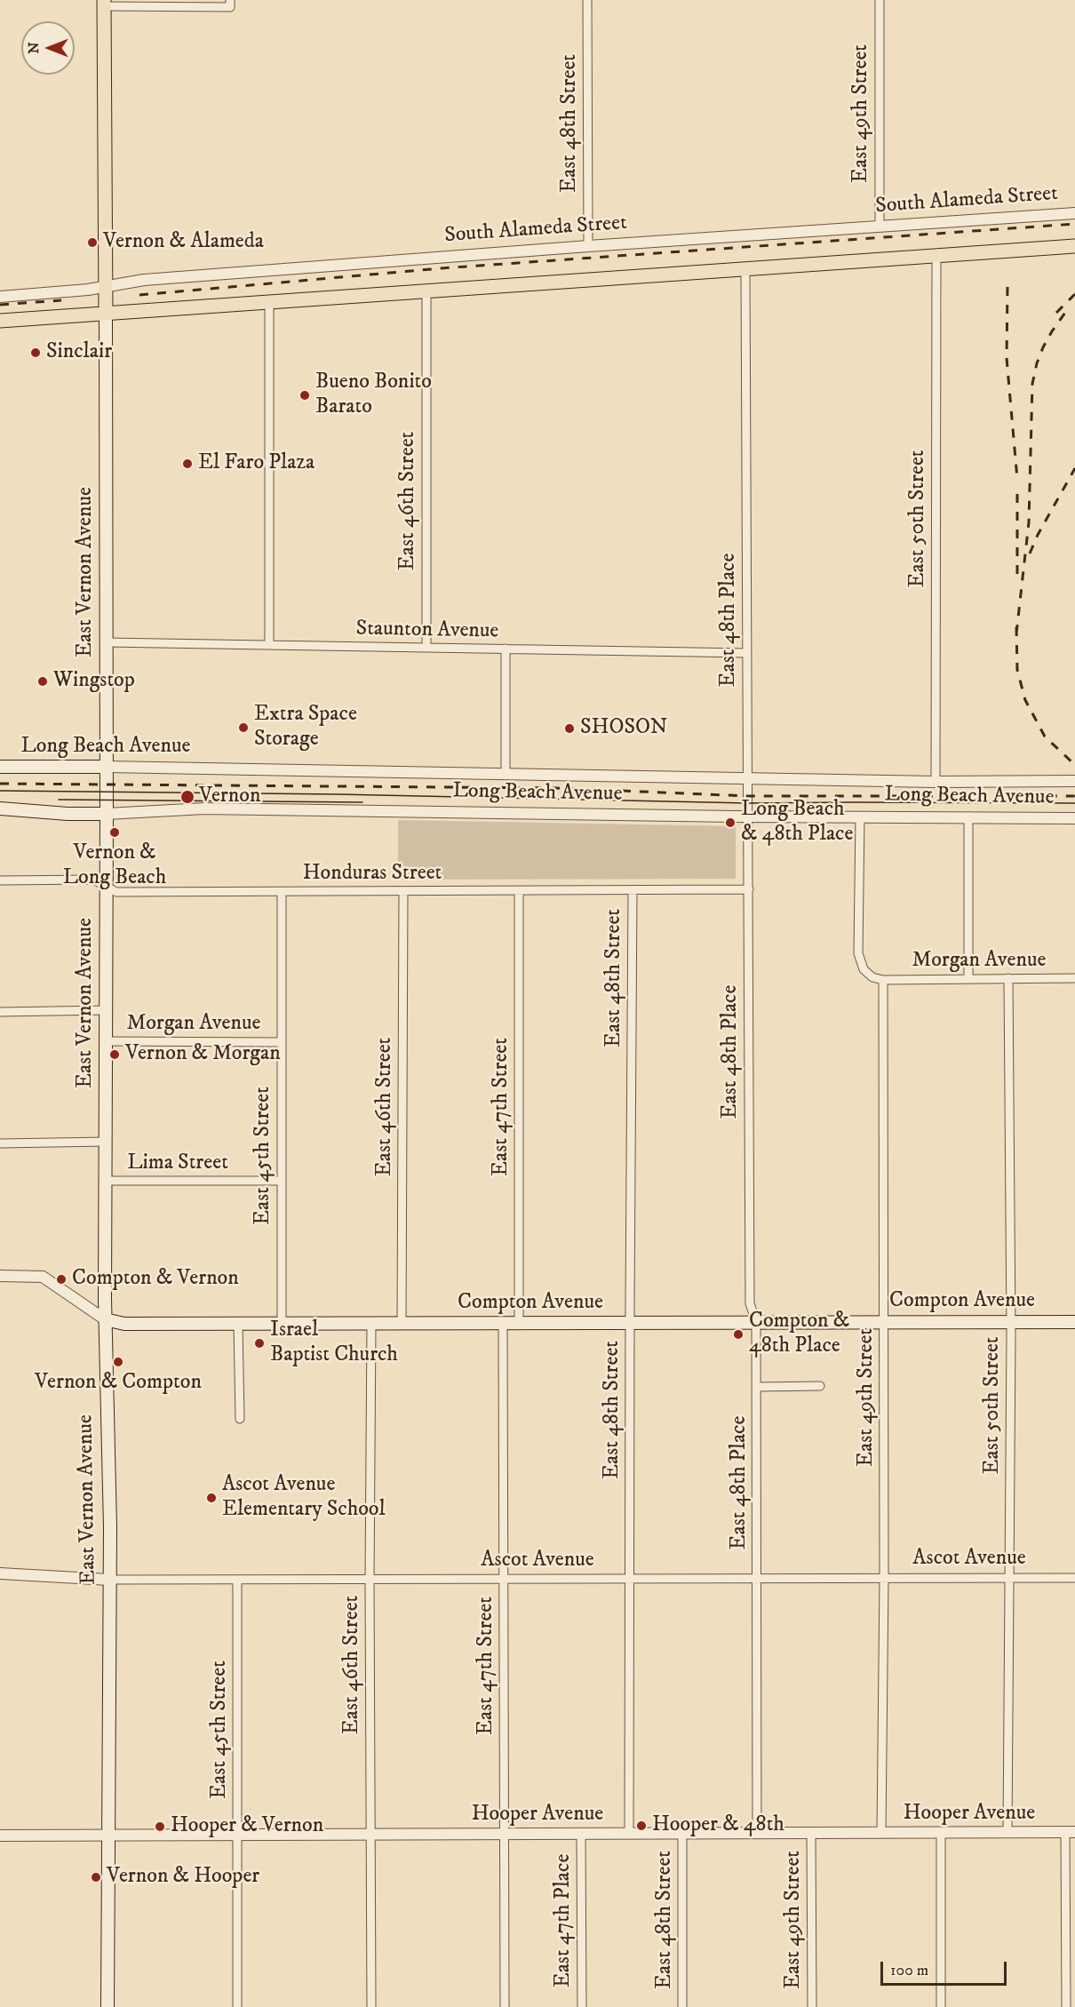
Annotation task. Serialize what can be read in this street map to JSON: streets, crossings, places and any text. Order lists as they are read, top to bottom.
{
  "streets": {
    "main road": ["East Vernon Avenue", "Long Beach Avenue", "Compton Avenue"],
    "street": [
      "East 49th Street",
      "East 48th Street",
      "South Alameda Street",
      "East 46th Street",
      "East 50th Street",
      "East 48th Place",
      "Staunton Avenue",
      "Honduras Street",
      "Morgan Avenue",
      "East 47th Street",
      "East 45th Street",
      "Lima Street",
      "Ascot Avenue",
      "Hooper Avenue",
      "East 47th Place"
    ]
  },
  "crossings": [
    ["East 49th Street", "South Alameda Street"],
    ["East 49th Street", "Morgan Avenue"],
    ["East 49th Street", "Compton Avenue"],
    ["East 49th Street", "Ascot Avenue"],
    ["East 49th Street", "Hooper Avenue"],
    ["East 48th Street", "South Alameda Street"],
    ["East 48th Street", "Honduras Street"],
    ["East 48th Street", "Compton Avenue"],
    ["East 48th Street", "Ascot Avenue"],
    ["East 48th Street", "Hooper Avenue"],
    ["South Alameda Street", "East Vernon Avenue"],
    ["East 46th Street", "Staunton Avenue"],
    ["East 46th Street", "Honduras Street"],
    ["East 46th Street", "Compton Avenue"],
    ["East 46th Street", "Ascot Avenue"],
    ["East 46th Street", "Hooper Avenue"],
    ["East 50th Street", "Long Beach Avenue"],
    ["East 50th Street", "Morgan Avenue"],
    ["East 50th Street", "Compton Avenue"],
    ["East 50th Street", "Ascot Avenue"],
    ["East 50th Street", "Hooper Avenue"],
    ["East Vernon Avenue", "Staunton Avenue"],
    ["East Vernon Avenue", "Long Beach Avenue"],
    ["East Vernon Avenue", "Honduras Street"],
    ["East Vernon Avenue", "Morgan Avenue"],
    ["East Vernon Avenue", "Lima Street"],
    ["East Vernon Avenue", "Compton Avenue"],
    ["East Vernon Avenue", "Ascot Avenue"],
    ["East Vernon Avenue", "Hooper Avenue"],
    ["East 48th Place", "Staunton Avenue"],
    ["East 48th Place", "Long Beach Avenue"],
    ["East 48th Place", "Honduras Street"],
    ["East 48th Place", "Compton Avenue"],
    ["East 48th Place", "Ascot Avenue"],
    ["East 48th Place", "Hooper Avenue"],
    ["Honduras Street", "East 47th Street"],
    ["Honduras Street", "East 45th Street"],
    ["Morgan Avenue", "East 45th Street"],
    ["East 47th Street", "Compton Avenue"],
    ["East 47th Street", "Ascot Avenue"],
    ["East 47th Street", "Hooper Avenue"],
    ["East 45th Street", "Lima Street"],
    ["East 45th Street", "Compton Avenue"],
    ["East 45th Street", "Ascot Avenue"],
    ["East 45th Street", "Hooper Avenue"],
    ["Hooper Avenue", "East 47th Place"]
  ],
  "places": [
    "Vernon & Alameda",
    "Sinclair",
    "Bueno Bonito Barato",
    "El Faro Plaza",
    "Wingstop",
    "Extra Space Storage",
    "SHOSON",
    "Vernon",
    "Long Beach & 48th Place",
    "Vernon & Long Beach",
    "Vernon & Morgan",
    "Compton & Vernon",
    "Compton & 48th Place",
    "Israel Baptist Church",
    "Vernon & Compton",
    "Ascot Avenue Elementary School",
    "Hooper & 48th",
    "Hooper & Vernon",
    "Vernon & Hooper"
  ],
  "scale_bar": "100 m",
  "north": "left"
}
